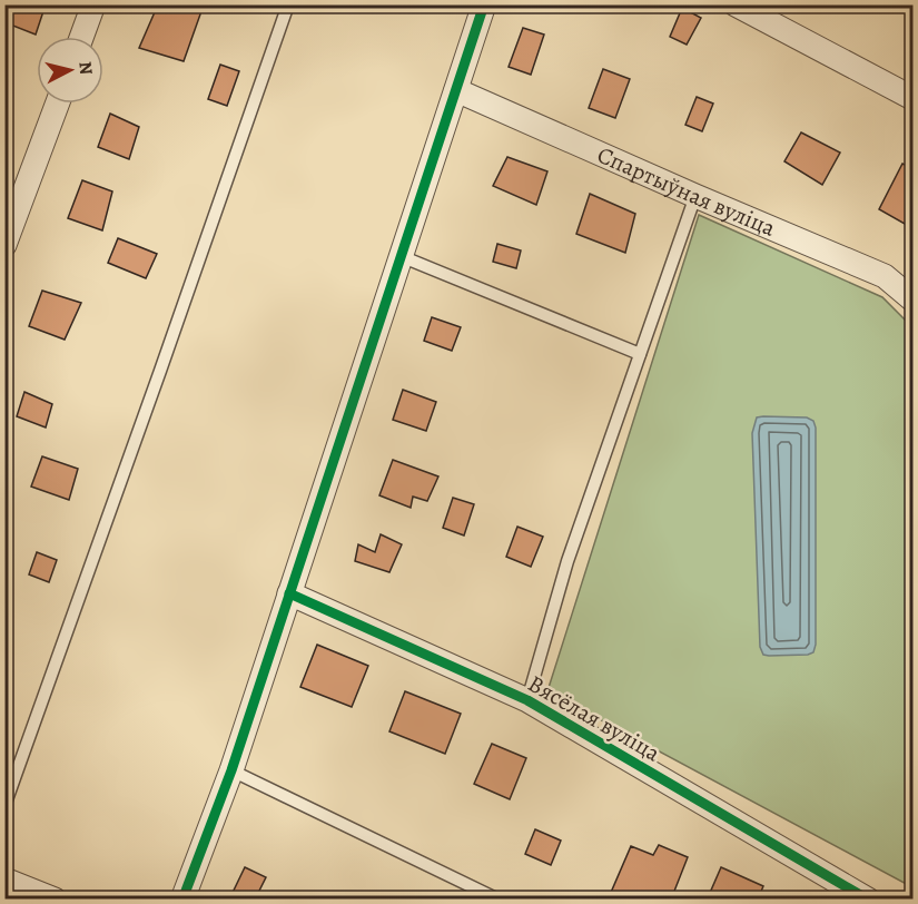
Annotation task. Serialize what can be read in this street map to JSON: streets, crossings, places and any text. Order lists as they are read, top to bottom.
{
  "streets": {
    "street": ["Спартыўная вуліца", "Вясёлая вуліца"]
  },
  "north": "right"
}
